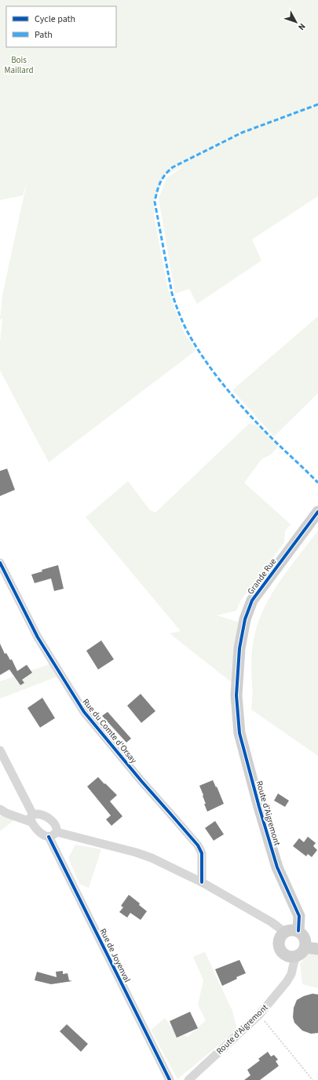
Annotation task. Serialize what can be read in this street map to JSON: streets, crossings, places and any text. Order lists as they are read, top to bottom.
{
  "streets": {
    "street": [
      "Grande Rue",
      "Rue du Comte d'Orsay",
      "Route d’Aigremont",
      "Rue de Joyenval",
      "Route d'Aigremont"
    ]
  },
  "crossings": [
    ["Grande Rue", "Route d’Aigremont"],
    ["Route d’Aigremont", "Route d'Aigremont"]
  ],
  "parks": ["Bois Maillard"],
  "legend": ["Cycle path", "Path"],
  "north": "bottom right"
}
